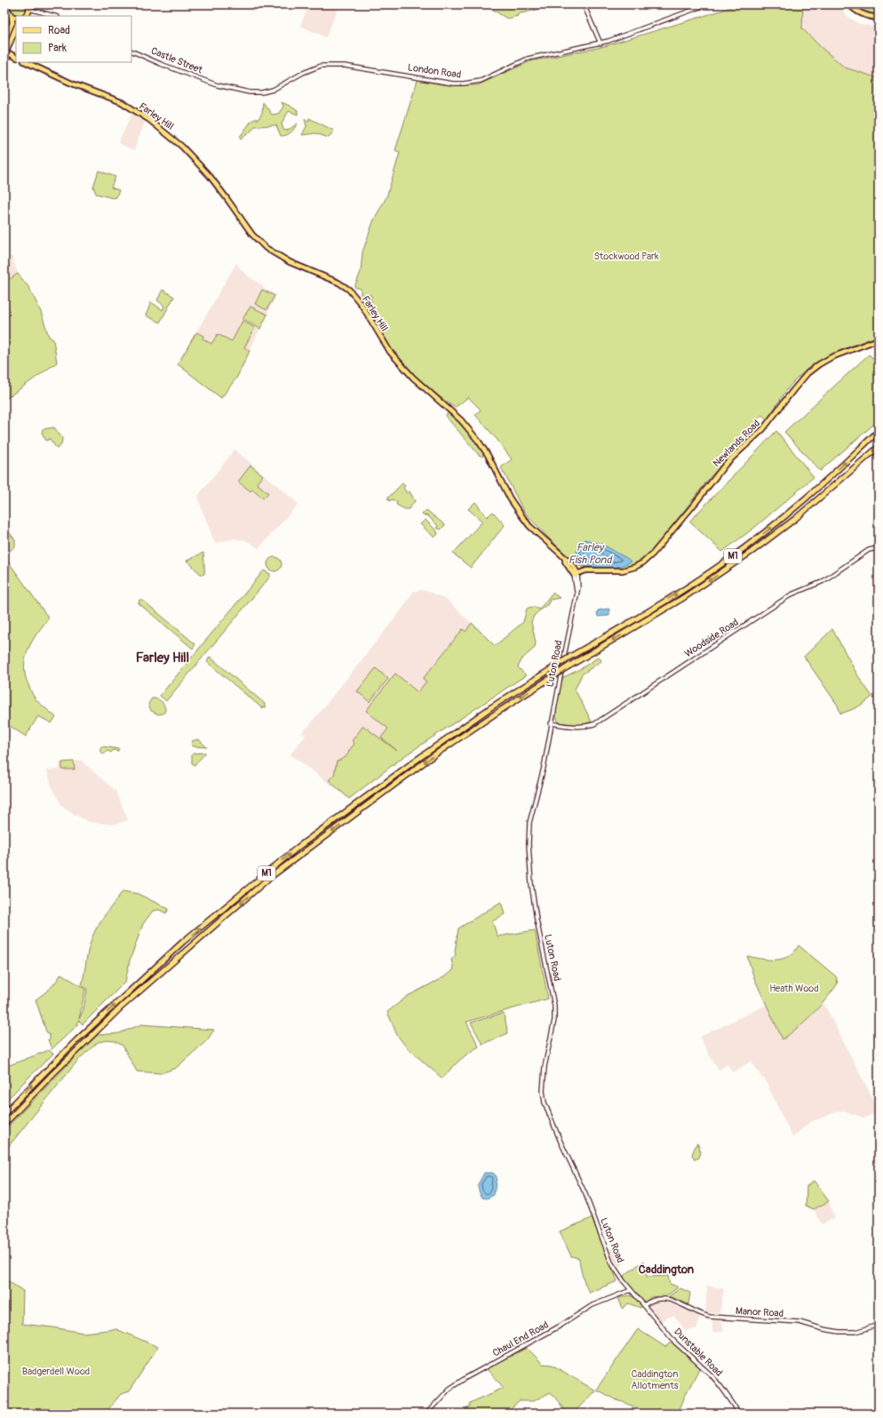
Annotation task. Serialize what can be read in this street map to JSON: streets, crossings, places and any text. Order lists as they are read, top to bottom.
{
  "streets": {
    "highway": ["M1"],
    "main road": ["Farley Hill", "Newlands Road"],
    "street": [
      "Castle Street",
      "London Road",
      "Woodside Road",
      "Luton Road",
      "Manor Road",
      "Chaul End Road",
      "Dunstable Road"
    ]
  },
  "crossings": [
    ["Castle Street", "London Road"],
    ["Farley Hill", "Newlands Road"],
    ["Farley Hill", "Luton Road"],
    ["Newlands Road", "Luton Road"],
    ["Woodside Road", "Luton Road"],
    ["Luton Road", "Manor Road"],
    ["Luton Road", "Chaul End Road"],
    ["Luton Road", "Dunstable Road"],
    ["Manor Road", "Dunstable Road"]
  ],
  "districts": ["Farley Hill", "Caddington"],
  "water": ["Farley Fish Pond"],
  "parks": [
    "Stockwood Park",
    "Heath Wood",
    "Badgerdell Wood",
    "Caddington Allotments"
  ],
  "legend": ["Road", "Park"]
}
